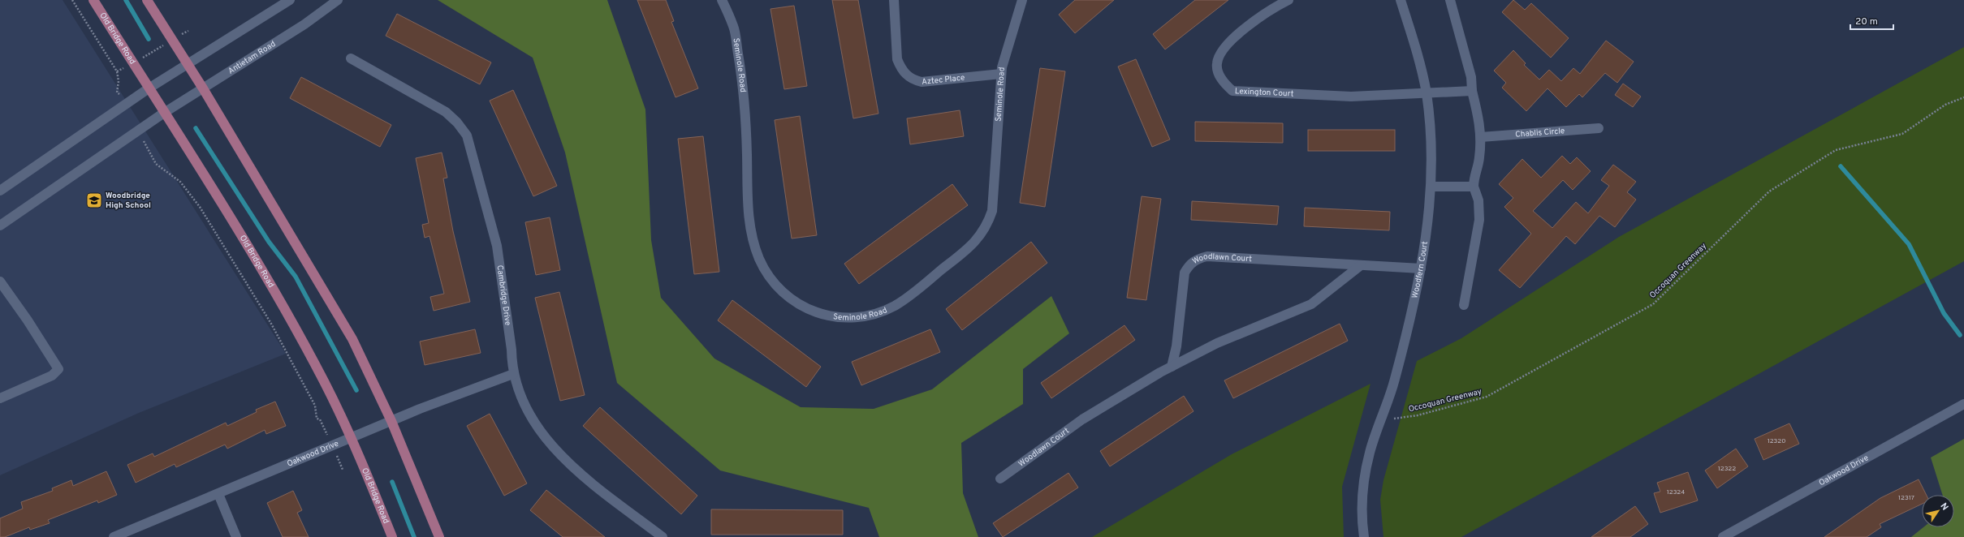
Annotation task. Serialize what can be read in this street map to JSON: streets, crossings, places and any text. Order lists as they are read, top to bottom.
{
  "streets": {
    "main road": ["Old Bridge Road"],
    "street": [
      "Antietam Road",
      "Seminole Road",
      "Aztec Place",
      "Lexington Court",
      "Chablis Circle",
      "Woodlawn Court",
      "Woodfern Court",
      "Cambridge Drive",
      "Oakwood Drive"
    ],
    "path": ["Occoquan Greenway"]
  },
  "crossings": [
    ["Old Bridge Road", "Antietam Road"],
    ["Old Bridge Road", "Oakwood Drive"],
    ["Seminole Road", "Aztec Place"],
    ["Lexington Court", "Woodfern Court"],
    ["Woodlawn Court", "Woodfern Court"],
    ["Woodfern Court", "Occoquan Greenway"],
    ["Cambridge Drive", "Oakwood Drive"]
  ],
  "places": {
    "school or university": ["Woodbridge High School"]
  },
  "house_numbers": [
    "12320",
    "12322",
    "12324",
    "12317"
  ],
  "scale_bar": "20 m",
  "north": "top right"
}
